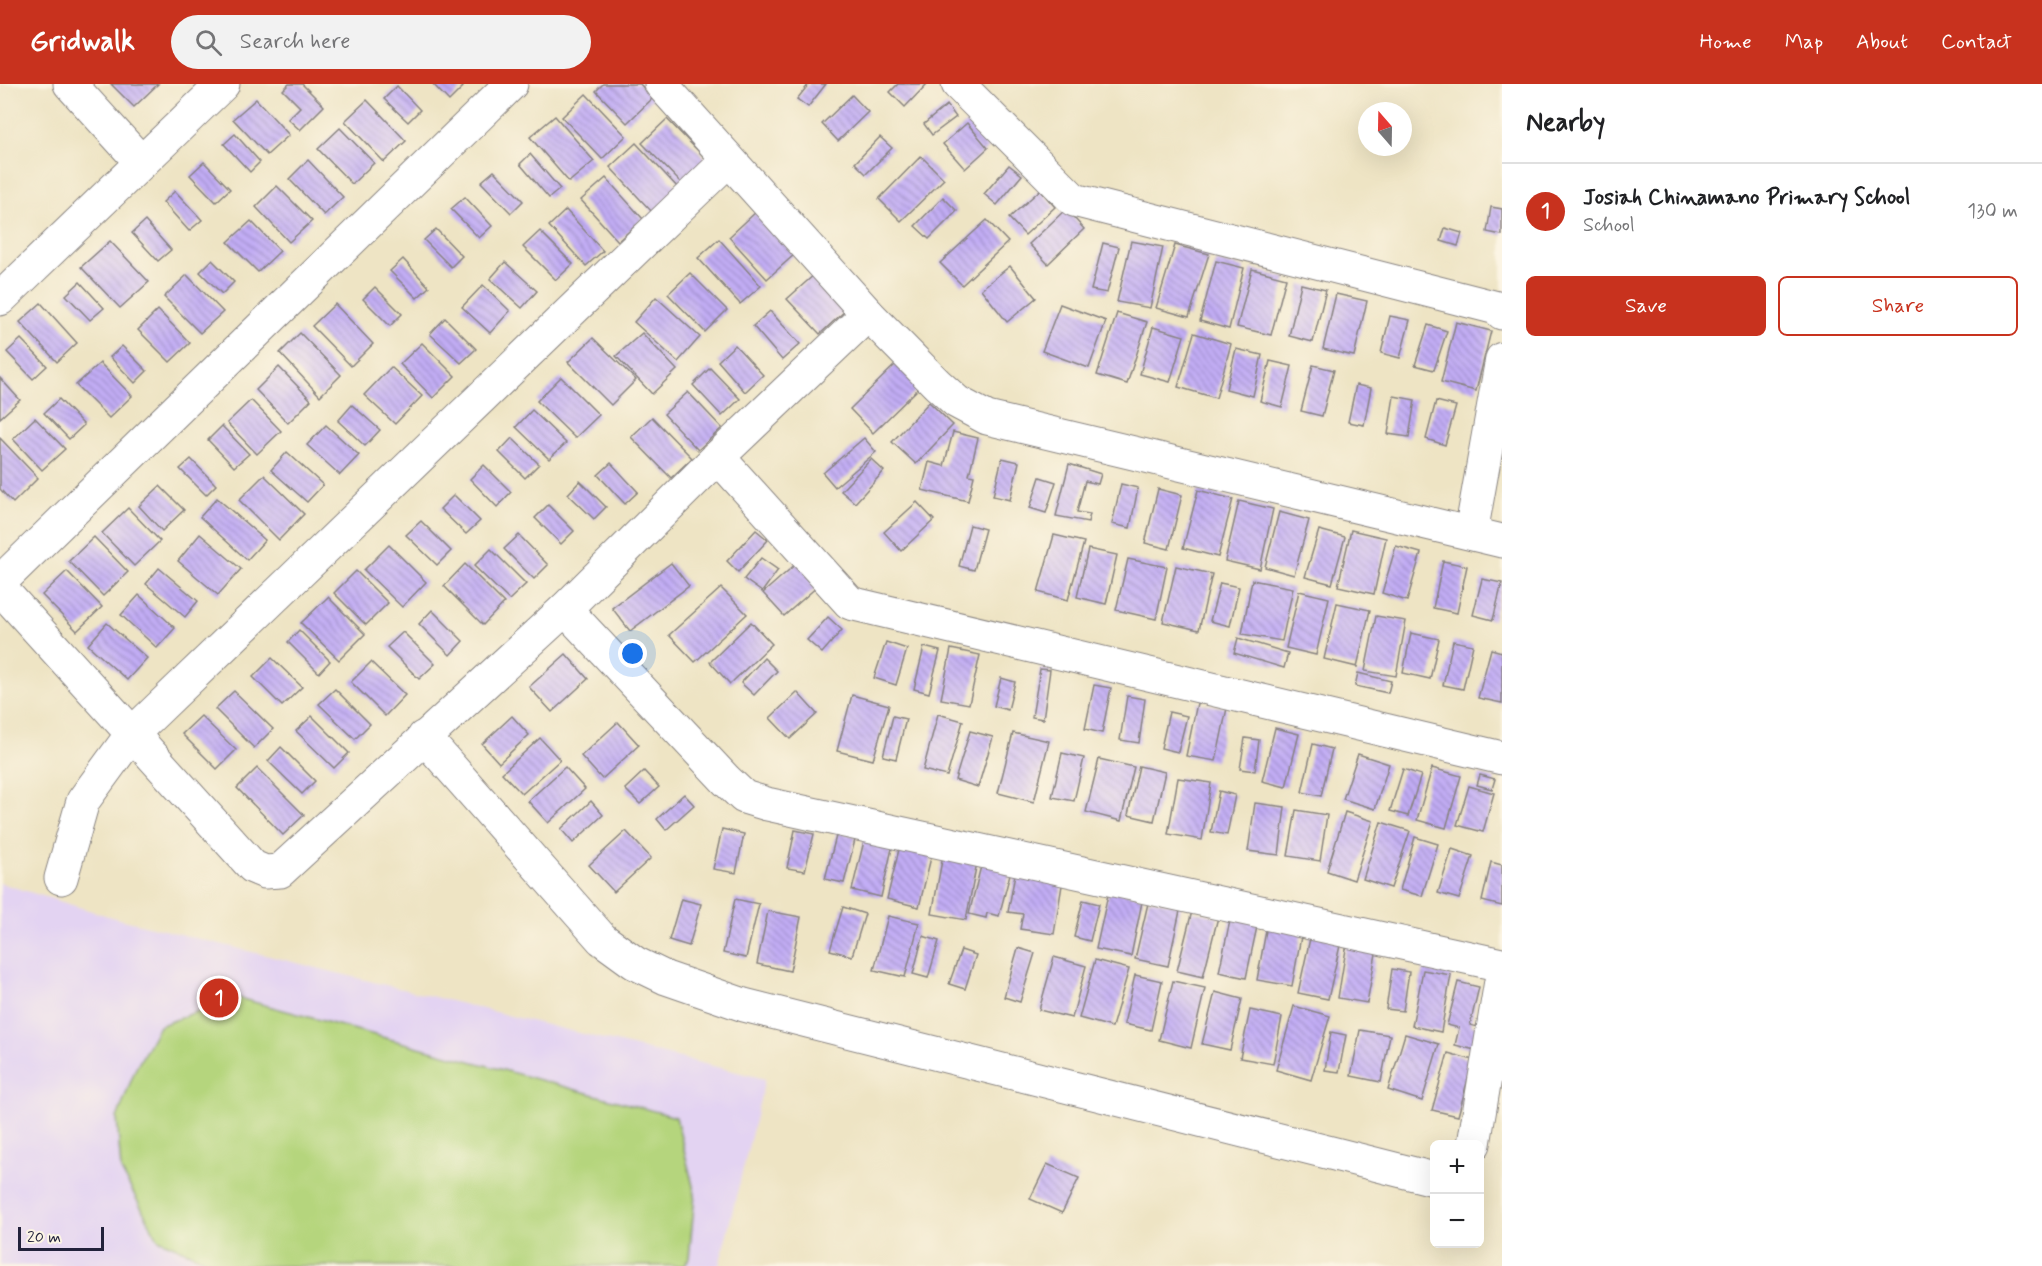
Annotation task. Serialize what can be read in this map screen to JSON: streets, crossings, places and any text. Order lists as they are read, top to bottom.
{
  "scale_bar": "20 m",
  "north": "top",
  "page": {
    "header": "Gridwalk",
    "search": "Search here",
    "nav": [
      "Home",
      "Map",
      "About",
      "Contact"
    ],
    "heading": "Nearby",
    "list": [
      {
        "mark": "1",
        "name": "Josiah Chinamano Primary School",
        "note": "School",
        "value": "130 m"
      }
    ],
    "buttons": ["Save", "Share"],
    "pins": "1",
    "map_buttons": ["+", "−"],
    "scale": "20 m"
  }
}
